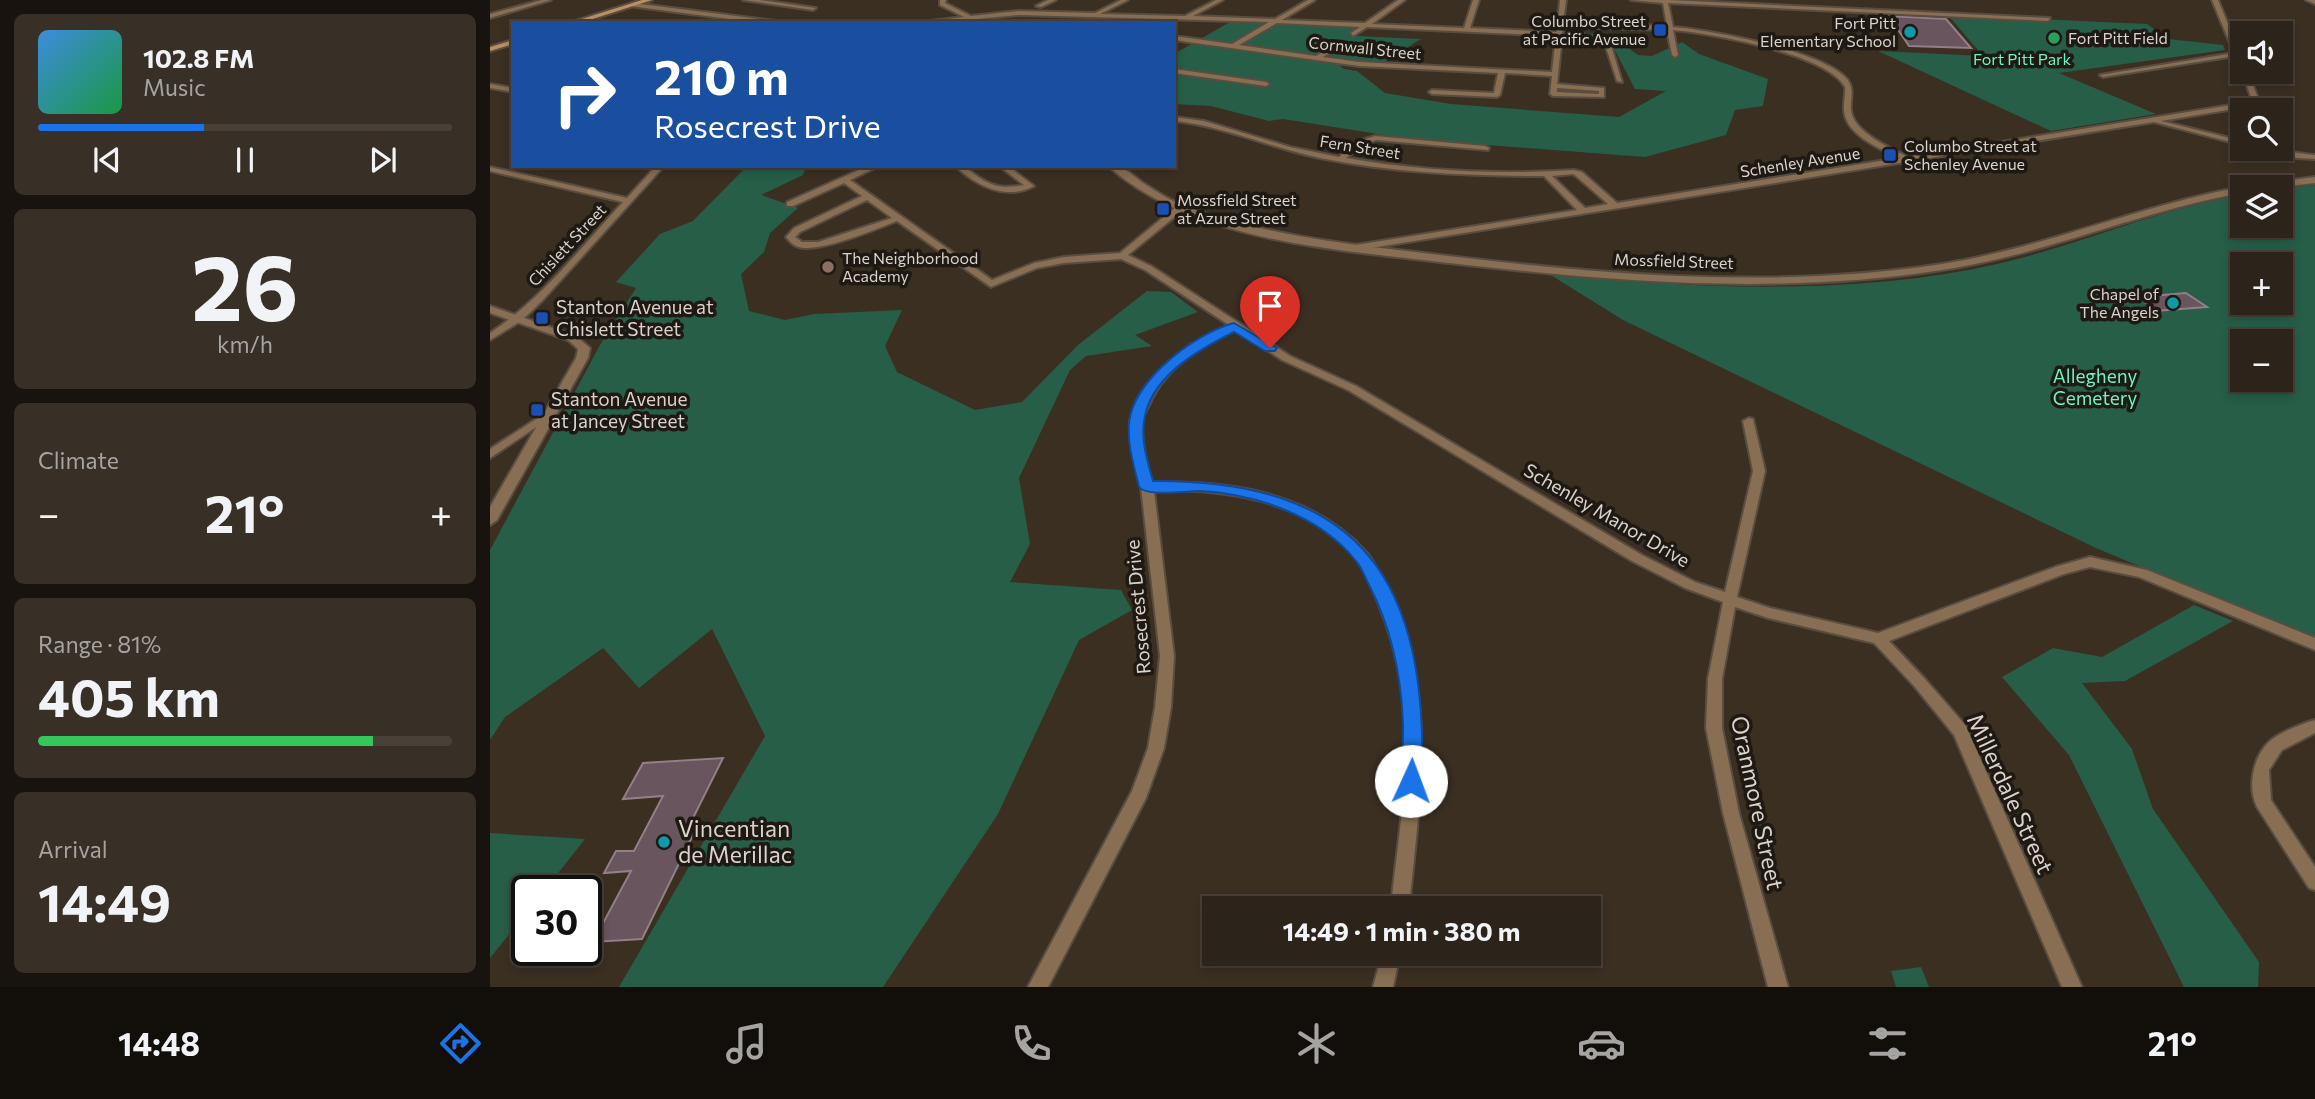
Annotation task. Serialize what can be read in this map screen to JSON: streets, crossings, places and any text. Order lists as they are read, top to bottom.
{
  "streets": {
    "street": [
      "Cornwall Street",
      "Fern Street",
      "Schenley Avenue",
      "Chislett Street",
      "Mossfield Street",
      "Schenley Manor Drive",
      "Rosecrest Drive",
      "Millerdale Street",
      "Oranmore Street"
    ]
  },
  "crossings": [
    ["Fern Street", "Schenley Avenue"],
    ["Schenley Avenue", "Mossfield Street"],
    ["Schenley Manor Drive", "Rosecrest Drive"],
    ["Schenley Manor Drive", "Millerdale Street"],
    ["Schenley Manor Drive", "Oranmore Street"]
  ],
  "parks": ["Fort Pitt Park", "Allegheny Cemetery"],
  "places": {
    "transit": [
      "Columbo Street at Pacific Avenue",
      "Columbo Street at Schenley Avenue",
      "Mossfield Street at Azure Street",
      "Stanton Avenue at Chislett Street",
      "Stanton Avenue at Jancey Street"
    ],
    "other": [
      "Fort Pitt Elementary School",
      "Fort Pitt Field",
      "The Neighborhood Academy",
      "Chapel of The Angels",
      "Vincentian de Merillac"
    ]
  },
  "page": {
    "map_buttons": ["+", "−"],
    "turn": ["210 m", "Rosecrest Drive"],
    "song": ["102.8 FM", "Music"],
    "tile": [
      ["26", "km/h"],
      "Climate",
      ["Range · 81%", "405 km"],
      ["Arrival", "14:49"]
    ],
    "heat": ["−", "21°", "+"],
    "limit": "30",
    "trip": "14:49 · 1 min · 380 m",
    "tabs": ["14:48", "21°"]
  }
}
